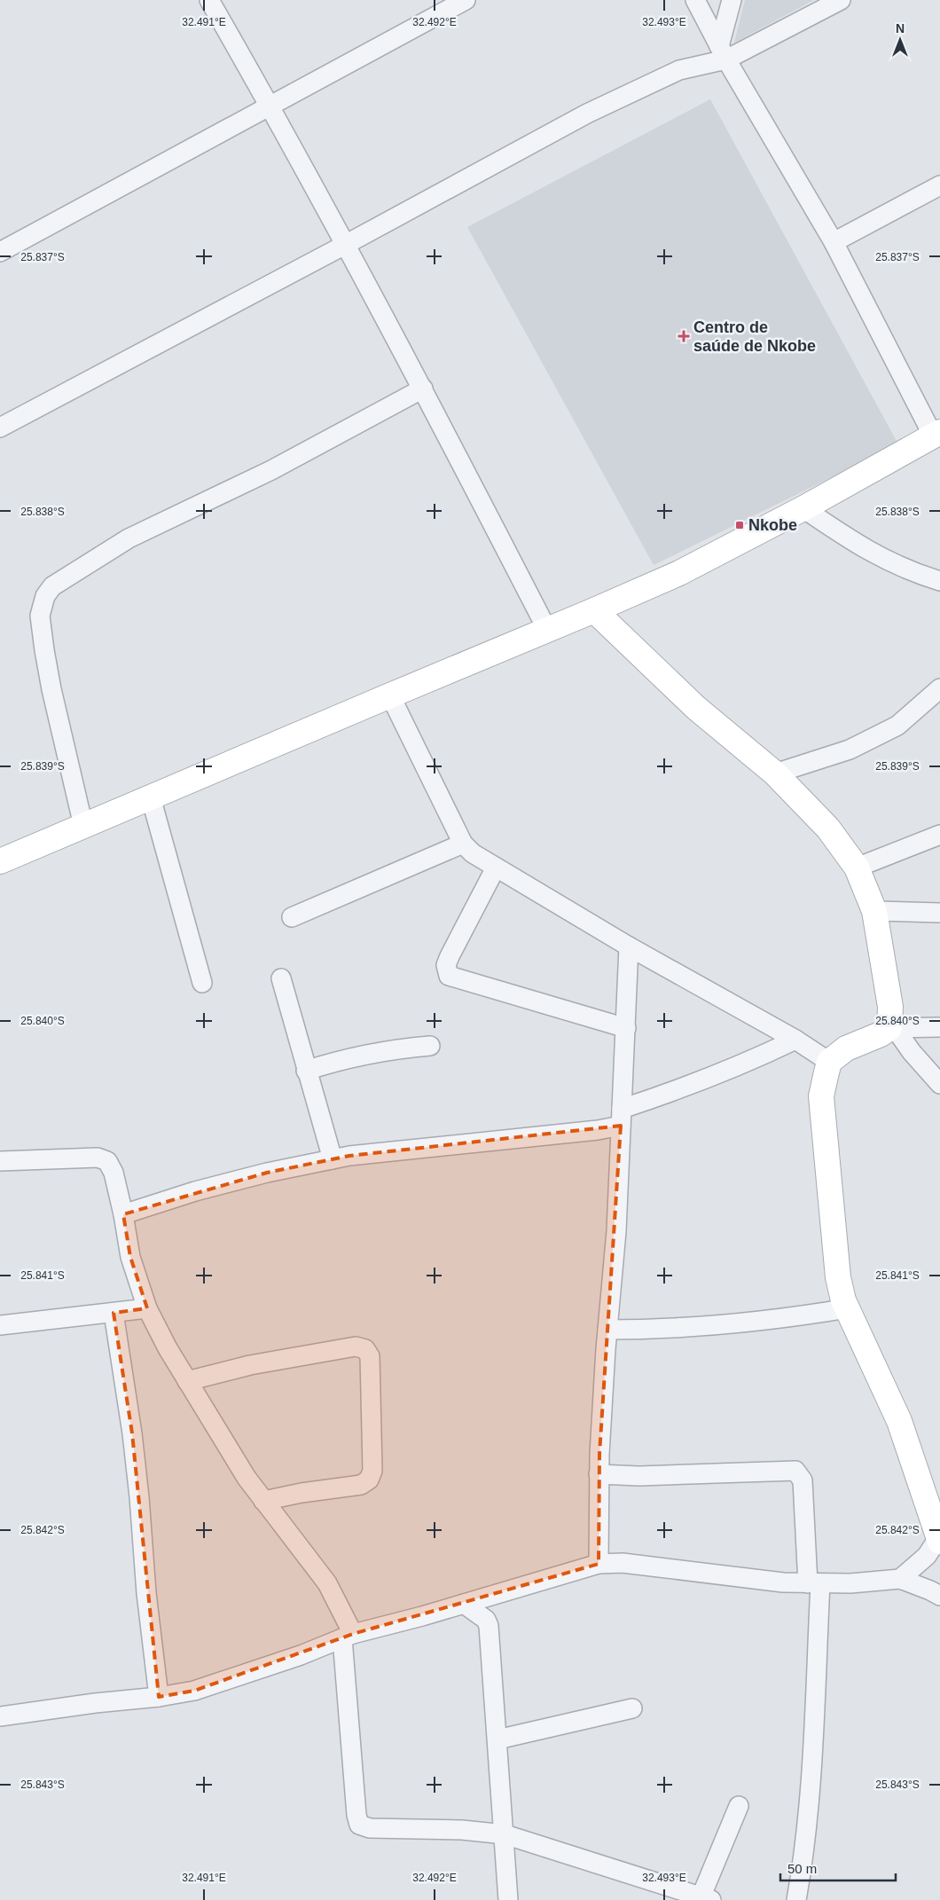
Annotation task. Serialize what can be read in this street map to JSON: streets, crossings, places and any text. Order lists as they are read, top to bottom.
{
  "places": {
    "health": ["Centro de saúde de Nkobe"],
    "transit": ["Nkobe"]
  },
  "scale_bar": "50 m",
  "north": "top",
  "coordinates": [
    "32.491°E",
    "32.492°E",
    "32.493°E",
    "25.837°S",
    "25.838°S",
    "25.839°S",
    "25.840°S",
    "25.841°S",
    "25.842°S",
    "25.843°S"
  ]
}
